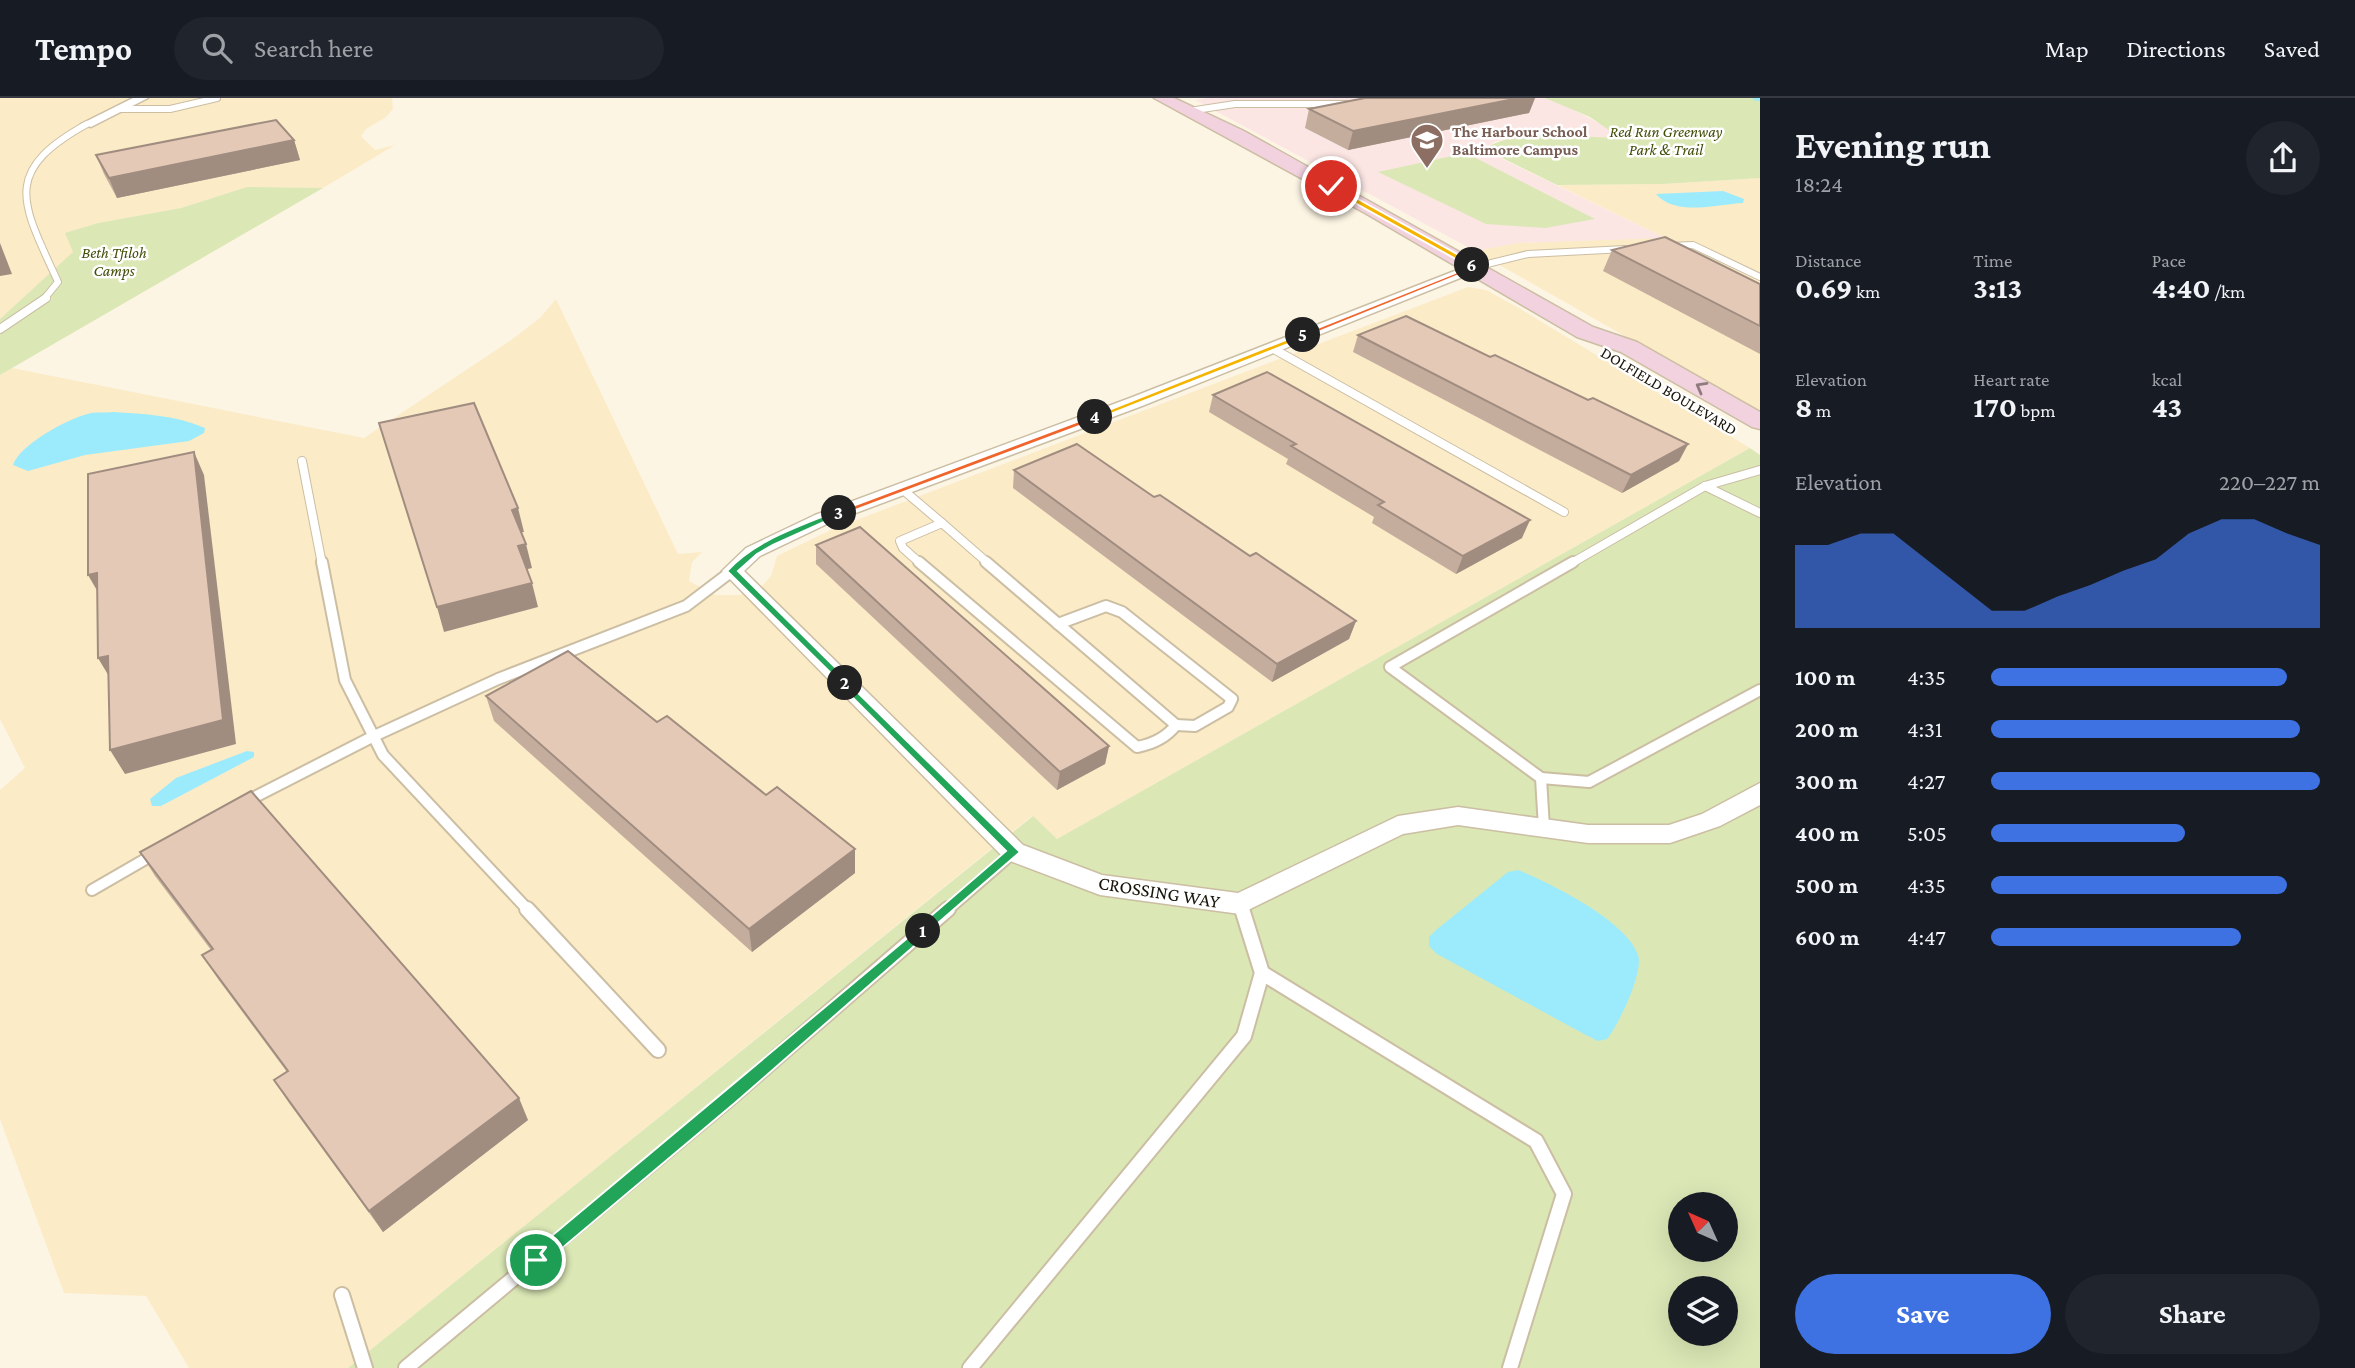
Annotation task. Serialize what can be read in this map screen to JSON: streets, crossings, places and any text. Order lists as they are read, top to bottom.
{
  "streets": {
    "main road": ["DOLFIELD BOULEVARD"],
    "street": ["CROSSING WAY"]
  },
  "parks": ["Red Run Greenway Park & Trail", "Beth Tfiloh Camps"],
  "places": {
    "school or university": ["The Harbour School Baltimore Campus"]
  },
  "north": "top left",
  "page": {
    "header": "Tempo",
    "search": "Search here",
    "nav": ["Map", "Directions", "Saved"],
    "heading": ["Evening run", "18:24"],
    "stats": [
      ["Distance", "0.69 km"],
      ["Time", "3:13"],
      ["Pace", "4:40 /km"],
      ["Elevation", "8 m"],
      ["Heart rate", "170 bpm"],
      ["kcal", "43"]
    ],
    "pins": [
      "6",
      "5",
      "4",
      "3",
      "2",
      "1"
    ],
    "chart": ["Elevation", "220–227 m"],
    "list": [
      {
        "name": "100 m",
        "note": "4:35"
      },
      {
        "name": "200 m",
        "note": "4:31"
      },
      {
        "name": "300 m",
        "note": "4:27"
      },
      {
        "name": "400 m",
        "note": "5:05"
      },
      {
        "name": "500 m",
        "note": "4:35"
      },
      {
        "name": "600 m",
        "note": "4:47"
      }
    ],
    "buttons": ["Save", "Share"]
  }
}
